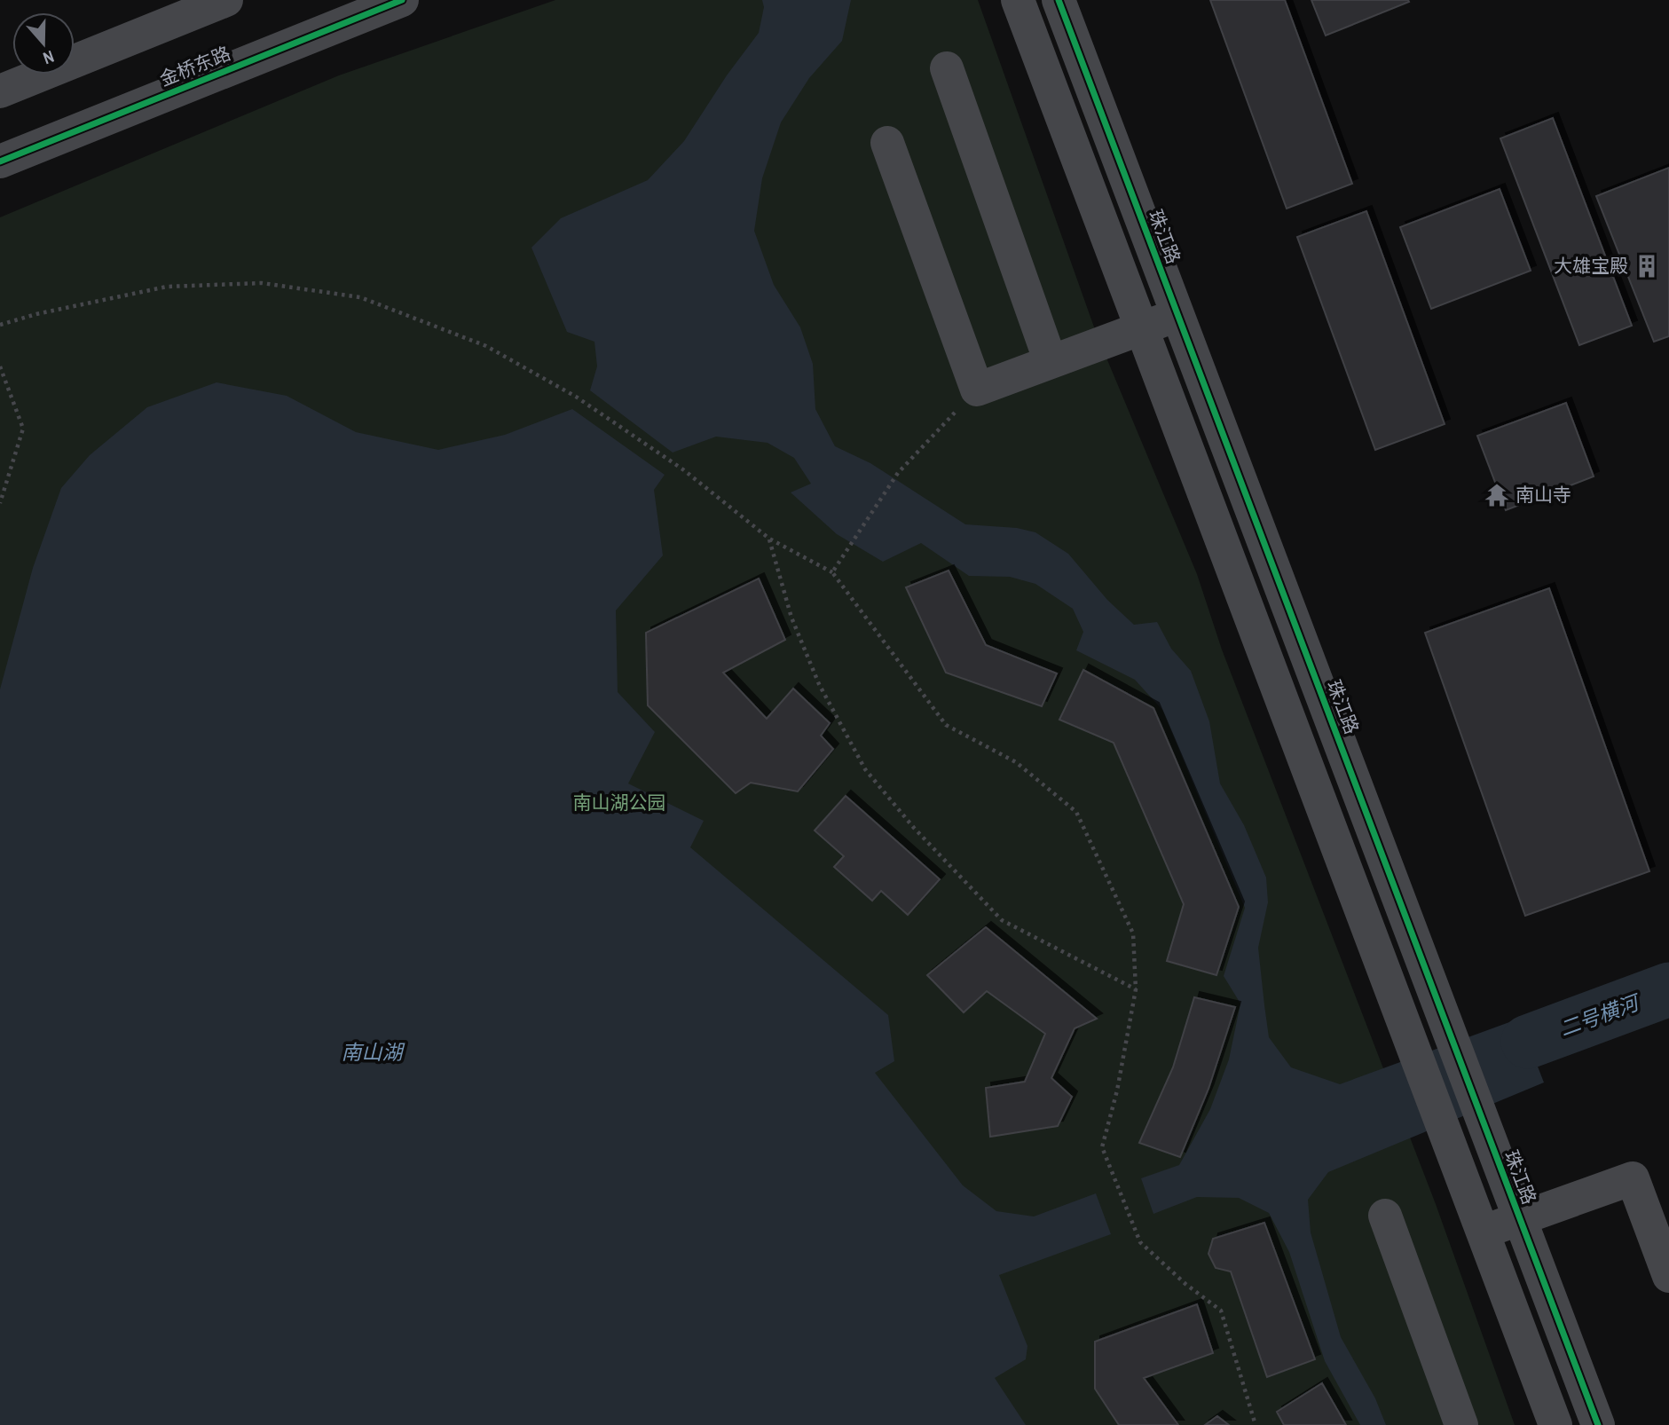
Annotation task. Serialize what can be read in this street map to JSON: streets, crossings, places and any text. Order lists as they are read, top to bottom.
{
  "streets": {
    "street": ["金桥东路", "珠江路"]
  },
  "water": ["二号横河", "南山湖"],
  "parks": ["南山湖公园"],
  "places": {
    "building": ["大雄宝殿"],
    "temple": ["南山寺"]
  },
  "north": "bottom"
}
